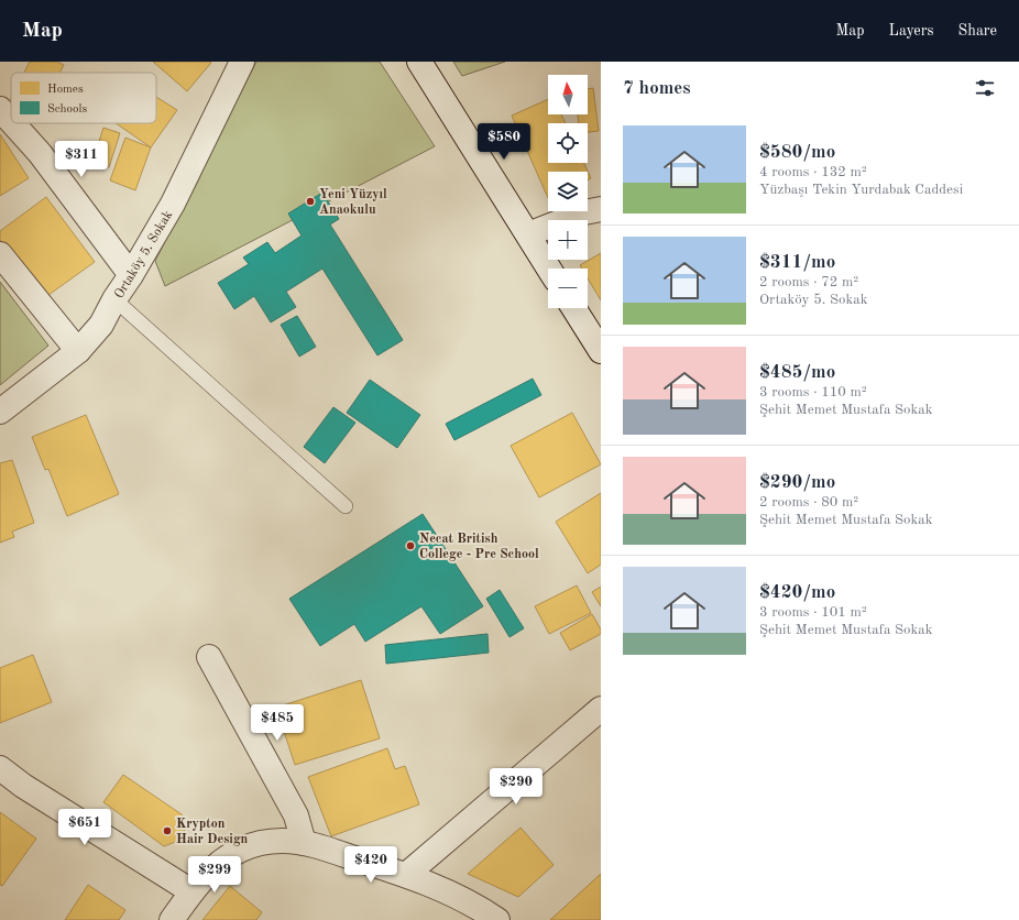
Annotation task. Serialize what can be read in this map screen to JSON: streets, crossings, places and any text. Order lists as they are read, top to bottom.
{
  "streets": {
    "street": ["Ortaköy 5. Sokak"]
  },
  "places": ["Yeni Yüzyıl Anaokulu", "Necat British College - Pre School", "Krypton Hair Design"],
  "legend": ["Homes", "Schools"],
  "north": "top",
  "page": {
    "header": "Map",
    "nav": ["Map", "Layers", "Share"],
    "heading": "7 homes",
    "map_buttons": ["+", "−"],
    "list": [
      {
        "name": "$580/mo",
        "note": "4 rooms · 132 m² · Yüzbaşı Tekin Yurdabak Caddesi"
      },
      {
        "name": "$311/mo",
        "note": "2 rooms · 72 m² · Ortaköy 5. Sokak"
      },
      {
        "name": "$485/mo",
        "note": "3 rooms · 110 m² · Şehit Memet Mustafa Sokak"
      },
      {
        "name": "$290/mo",
        "note": "2 rooms · 80 m² · Şehit Memet Mustafa Sokak"
      },
      {
        "name": "$420/mo",
        "note": "3 rooms · 101 m² · Şehit Memet Mustafa Sokak"
      }
    ],
    "price": [
      "$580",
      "$311",
      "$485",
      "$290",
      "$651",
      "$420",
      "$299"
    ]
  }
}
